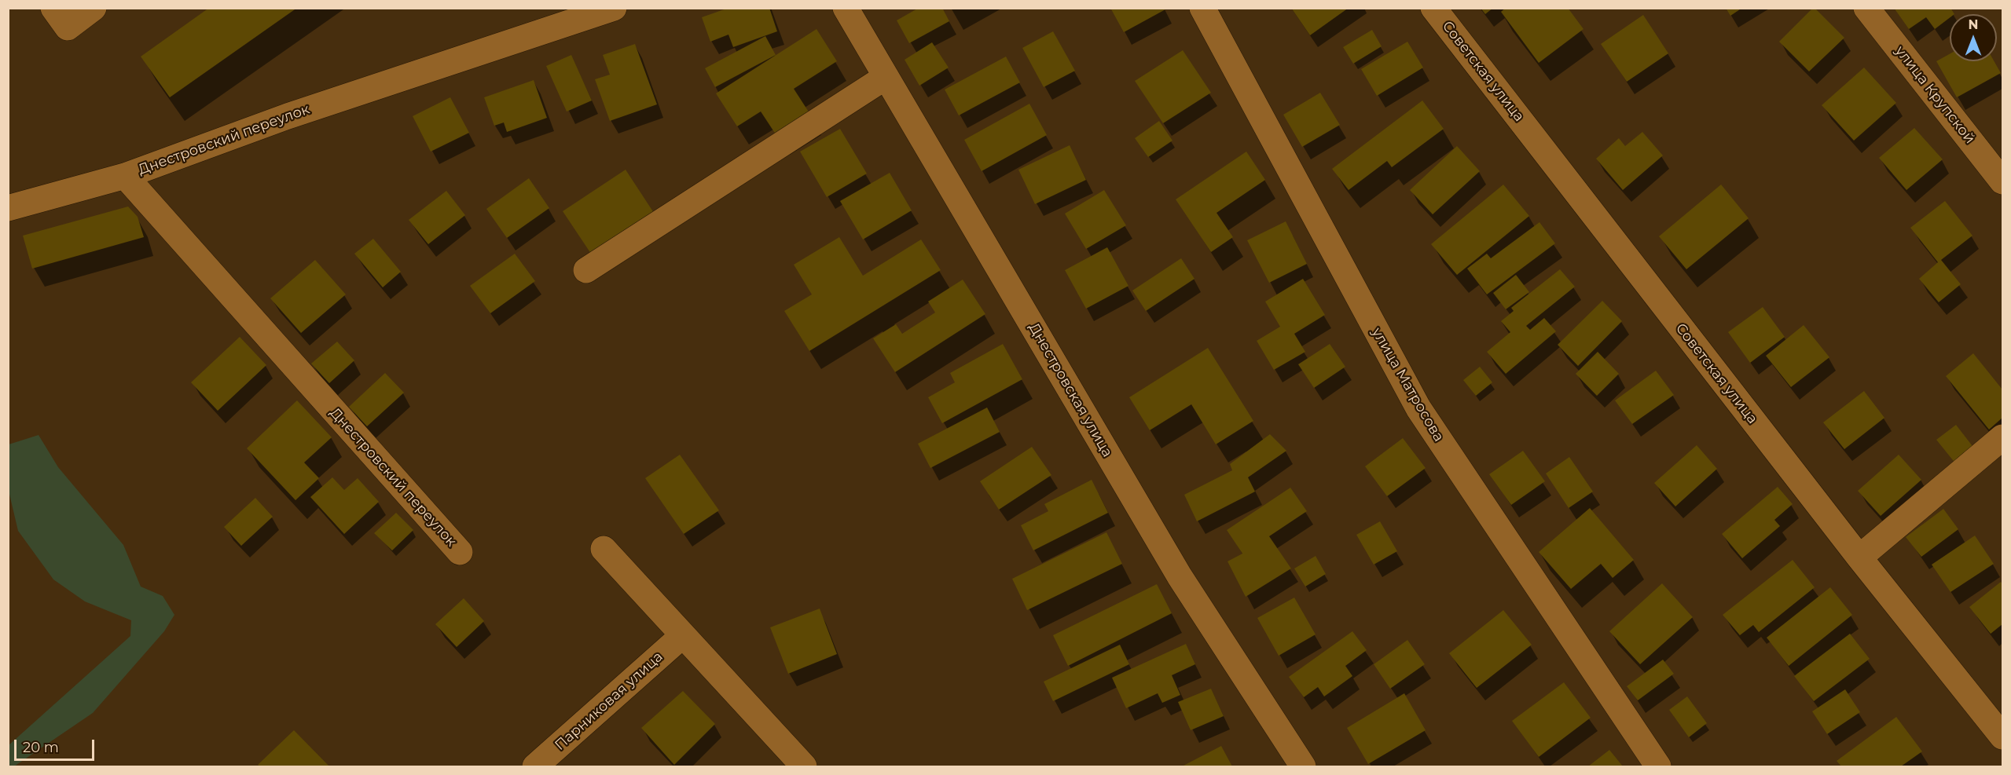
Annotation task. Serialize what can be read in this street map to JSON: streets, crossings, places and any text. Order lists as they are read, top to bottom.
{
  "streets": {
    "street": [
      "Советская улица",
      "улица Крупской",
      "Днестровский переулок",
      "улица Матросова",
      "Днестровская улица",
      "Парниковая улица"
    ]
  },
  "scale_bar": "20 m",
  "north": "top"
}
